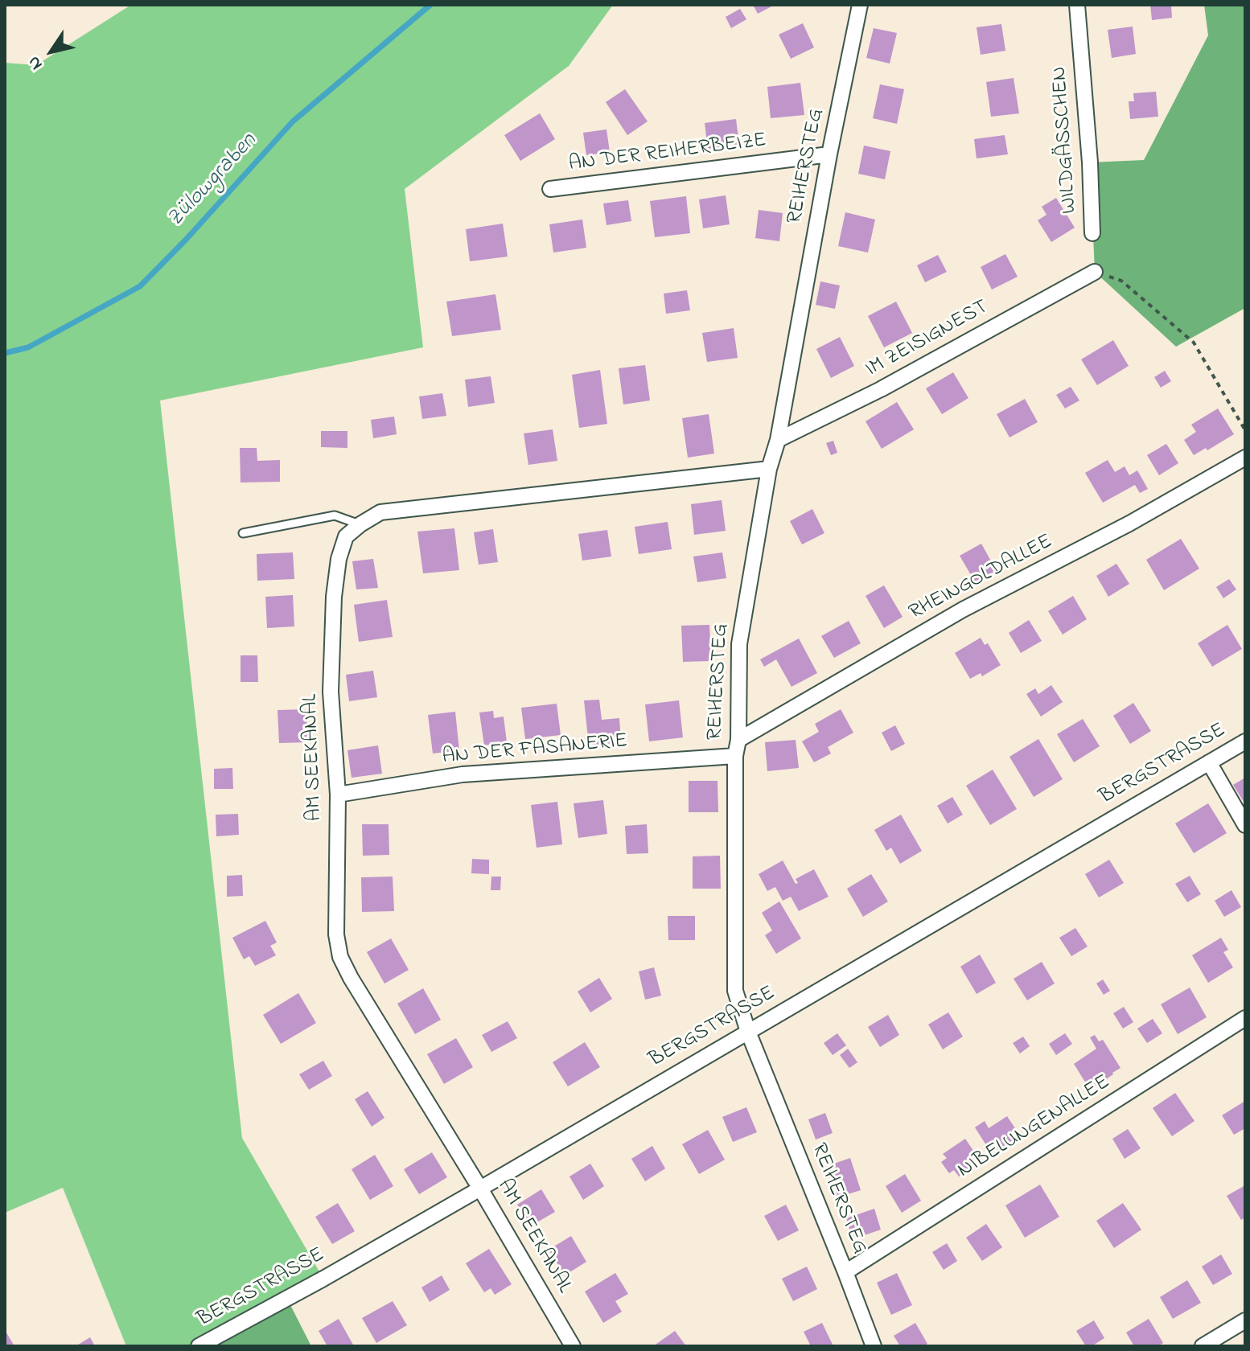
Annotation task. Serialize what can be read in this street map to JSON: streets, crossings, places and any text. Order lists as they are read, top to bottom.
{
  "streets": {
    "street": [
      "WILDGÄSSCHEN",
      "AN DER REIHERBEIZE",
      "REIHERSTEG",
      "IM ZEISIGNEST",
      "RHEINGOLDALLEE",
      "AN DER FASANERIE",
      "AM SEEKANAL",
      "BERGSTRASSE",
      "NIBELUNGENALLEE"
    ]
  },
  "crossings": [
    ["AN DER REIHERBEIZE", "REIHERSTEG"],
    ["REIHERSTEG", "IM ZEISIGNEST"],
    ["REIHERSTEG", "RHEINGOLDALLEE"],
    ["REIHERSTEG", "AN DER FASANERIE"],
    ["REIHERSTEG", "AM SEEKANAL"],
    ["REIHERSTEG", "BERGSTRASSE"],
    ["REIHERSTEG", "NIBELUNGENALLEE"],
    ["AN DER FASANERIE", "AM SEEKANAL"],
    ["AM SEEKANAL", "BERGSTRASSE"]
  ],
  "water": ["Zülowgraben"],
  "north": "bottom left"
}
